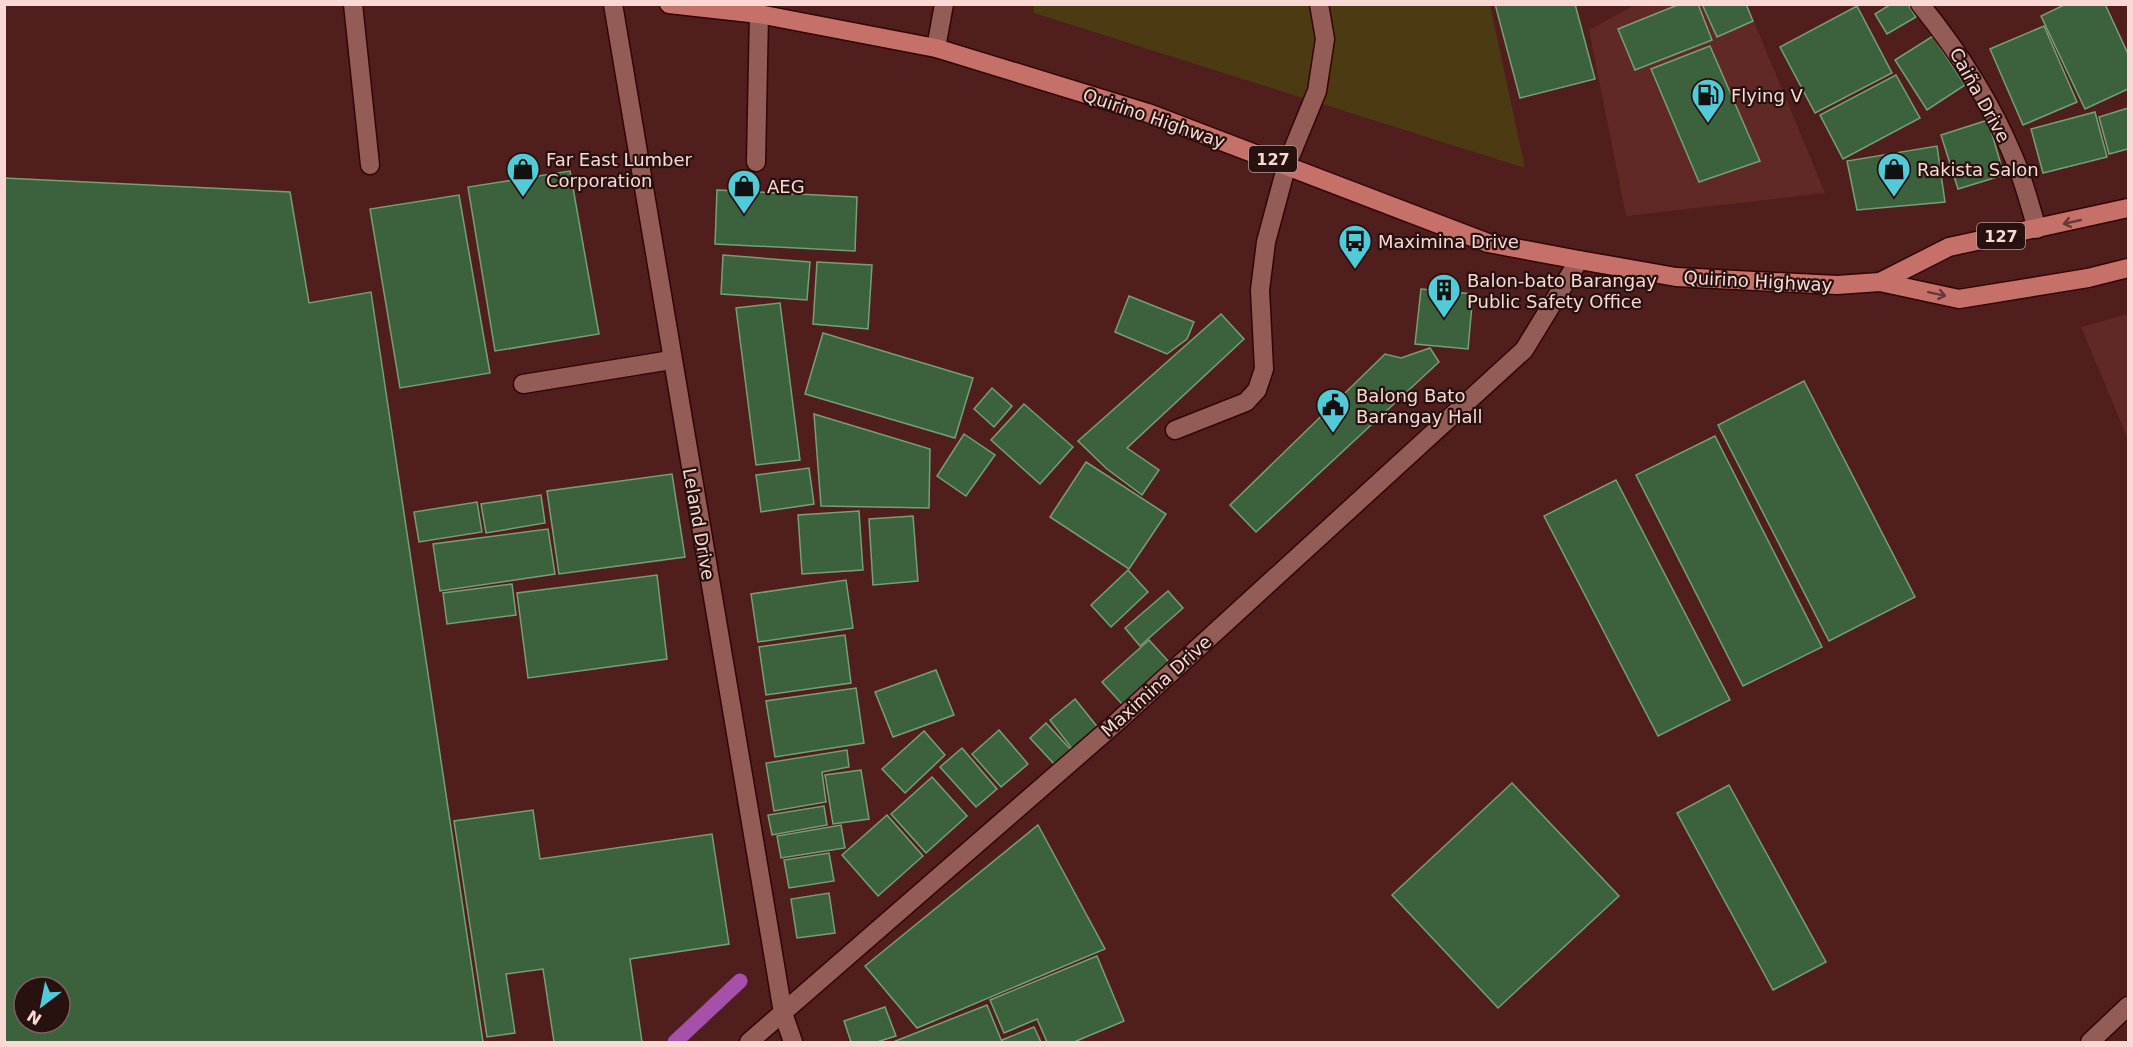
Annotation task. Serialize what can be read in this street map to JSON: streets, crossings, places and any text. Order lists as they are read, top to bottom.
{
  "streets": {
    "main road": ["Quirino Highway", "127"],
    "street": ["Caiña Drive", "Leland Drive", "Maximina Drive"]
  },
  "crossings": [
    ["Caiña Drive", "Quirino Highway"],
    ["Quirino Highway", "Maximina Drive"],
    ["Leland Drive", "Maximina Drive"]
  ],
  "places": {
    "fuel station": ["Flying V"],
    "shop": ["Far East Lumber Corporation", "Rakista Salon", "AEG"],
    "bus stop": ["Maximina Drive"],
    "building": ["Balon-bato Barangay Public Safety Office"],
    "public building": ["Balong Bato Barangay Hall"]
  },
  "north": "bottom left"
}
